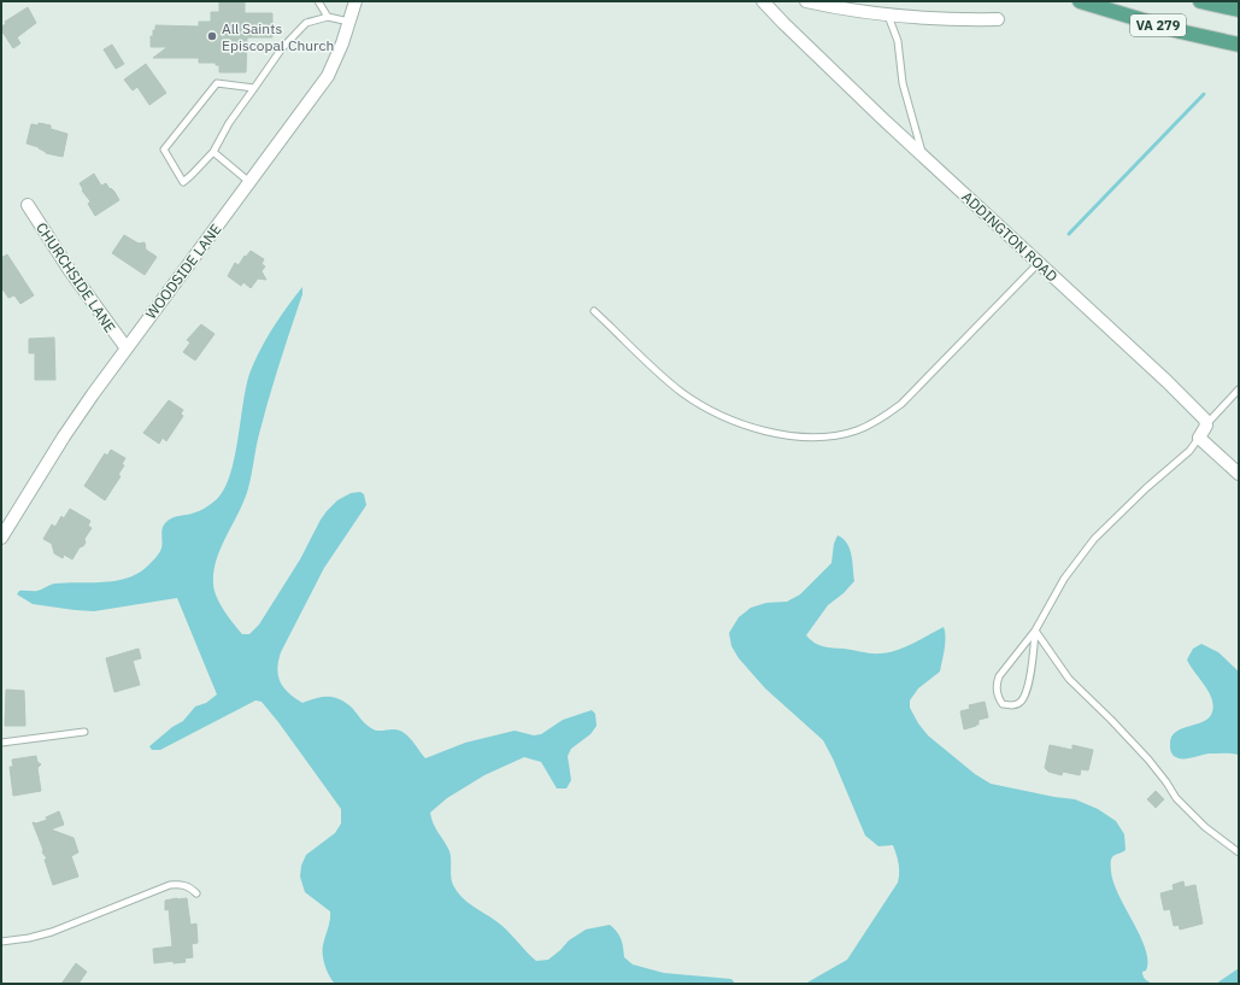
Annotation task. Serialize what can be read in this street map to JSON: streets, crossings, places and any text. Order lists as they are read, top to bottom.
{
  "streets": {
    "main road": ["VA 279"],
    "street": ["ADDINGTON ROAD", "WOODSIDE LANE", "CHURCHSIDE LANE"]
  },
  "crossings": [
    ["WOODSIDE LANE", "CHURCHSIDE LANE"]
  ],
  "places": ["All Saints Episcopal Church"]
}
